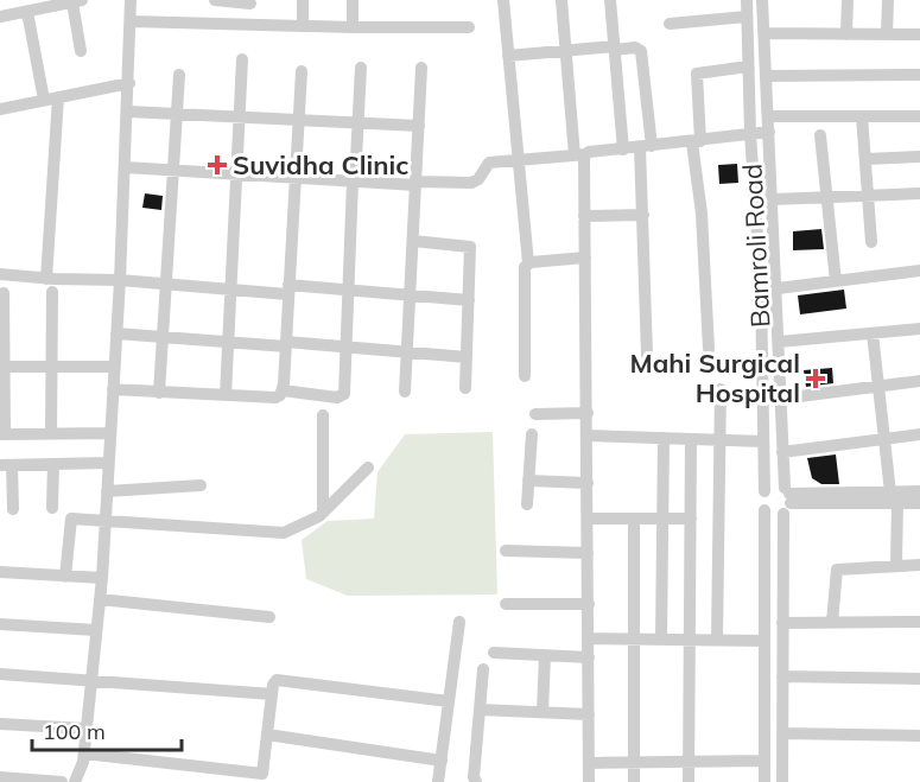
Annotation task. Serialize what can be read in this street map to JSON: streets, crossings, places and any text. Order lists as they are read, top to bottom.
{
  "streets": {
    "street": ["Bamroli Road"]
  },
  "places": {
    "health": ["Suvidha Clinic", "Mahi Surgical Hospital"]
  },
  "scale_bar": "100 m"
}
